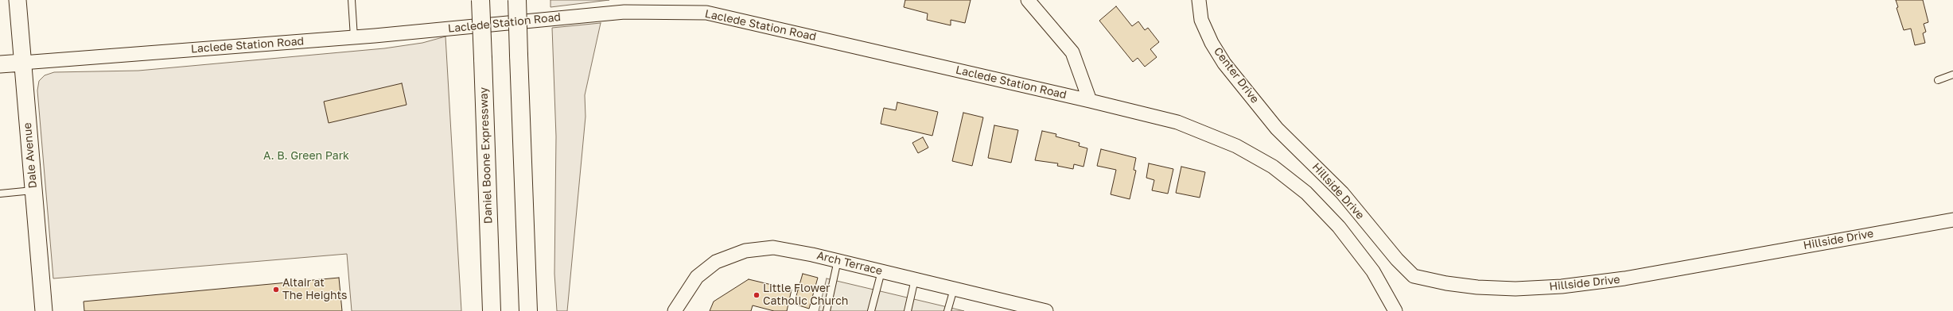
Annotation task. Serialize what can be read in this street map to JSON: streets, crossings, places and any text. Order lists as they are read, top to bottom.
{
  "streets": {
    "highway": ["Daniel Boone Expressway"],
    "street": [
      "Laclede Station Road",
      "Center Drive",
      "Dale Avenue",
      "Hillside Drive",
      "Arch Terrace"
    ]
  },
  "crossings": [
    ["Laclede Station Road", "Dale Avenue"],
    ["Center Drive", "Hillside Drive"]
  ],
  "parks": ["A. B. Green Park"],
  "places": ["Altair at The Heights", "Little Flower Catholic Church"]
}
